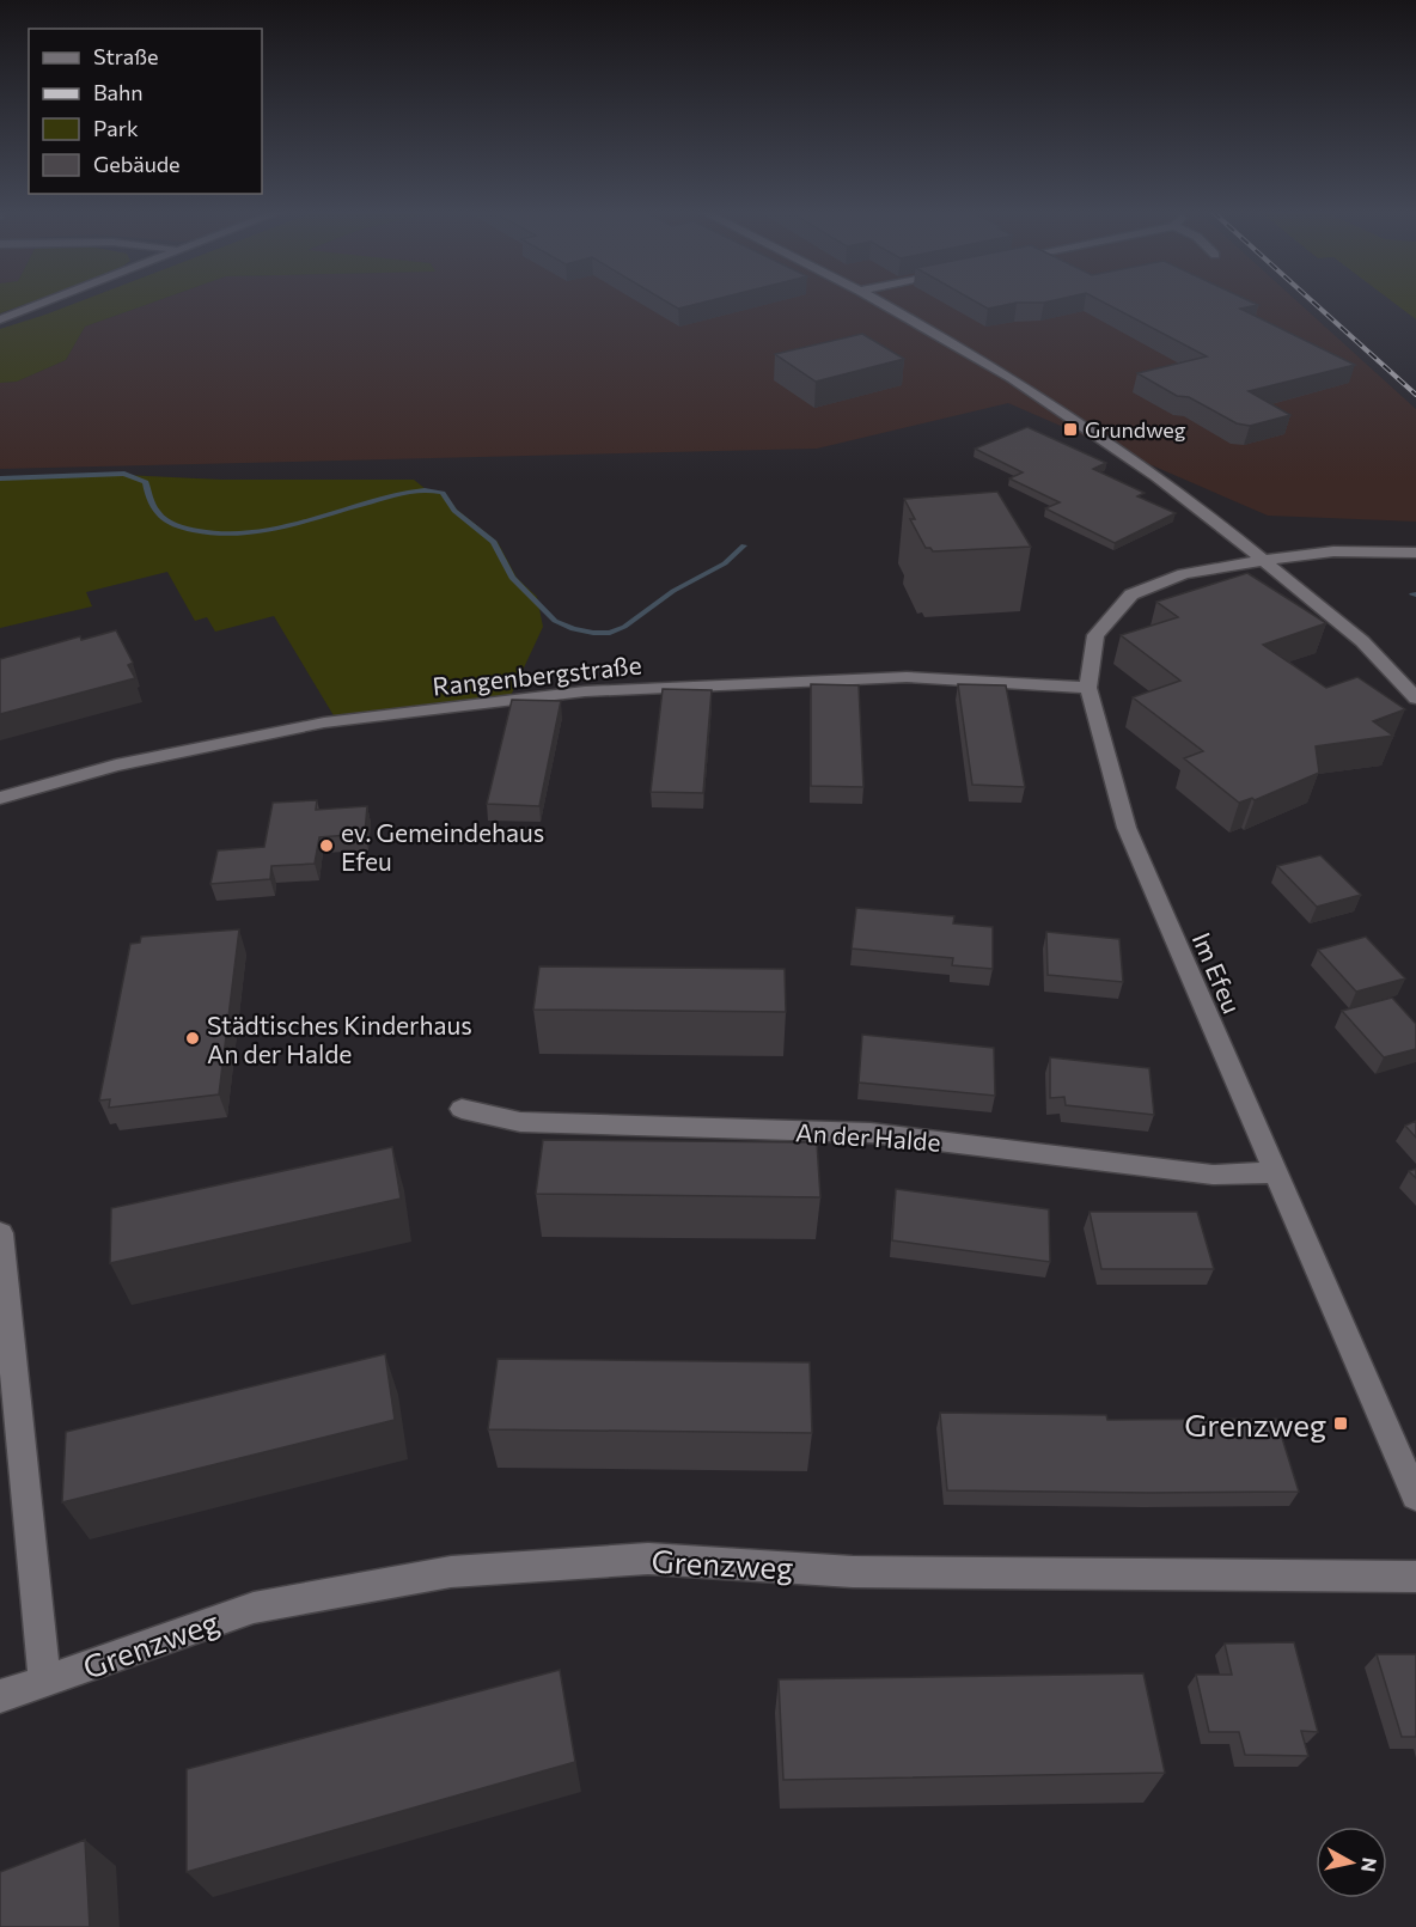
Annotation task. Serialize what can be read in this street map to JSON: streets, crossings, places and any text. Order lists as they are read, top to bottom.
{
  "streets": {
    "street": [
      "Rangenbergstraße",
      "Im Efeu",
      "An der Halde",
      "Grenzweg"
    ]
  },
  "crossings": [
    ["Rangenbergstraße", "Im Efeu"],
    ["Im Efeu", "An der Halde"]
  ],
  "places": {
    "transit": ["Grundweg", "Grenzweg"],
    "other": ["ev. Gemeindehaus Efeu", "Städtisches Kinderhaus An der Halde"]
  },
  "legend": [
    "Straße",
    "Bahn",
    "Park",
    "Gebäude"
  ],
  "north": "right"
}
